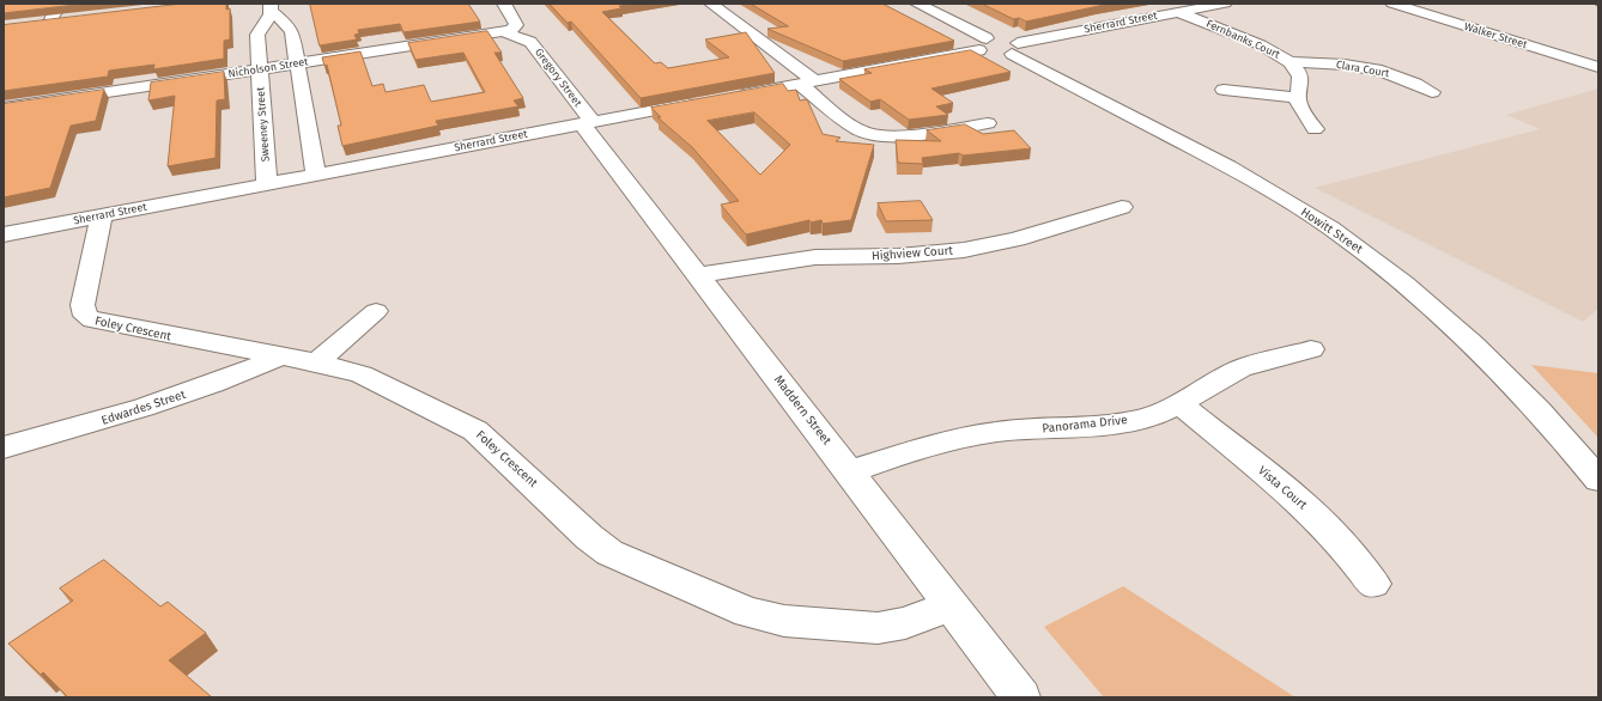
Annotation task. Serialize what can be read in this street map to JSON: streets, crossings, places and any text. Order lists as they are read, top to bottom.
{
  "streets": {
    "street": [
      "Sherrard Street",
      "Walker Street",
      "Fernbanks Court",
      "Nicholson Street",
      "Clara Court",
      "Gregory Street",
      "Sweeney Street",
      "Howitt Street",
      "Highview Court",
      "Foley Crescent",
      "Edwardes Street",
      "Maddern Street",
      "Panorama Drive",
      "Vista Court"
    ]
  },
  "crossings": [
    ["Sherrard Street", "Fernbanks Court"],
    ["Sherrard Street", "Gregory Street"],
    ["Sherrard Street", "Sweeney Street"],
    ["Sherrard Street", "Howitt Street"],
    ["Sherrard Street", "Foley Crescent"],
    ["Sherrard Street", "Maddern Street"],
    ["Fernbanks Court", "Clara Court"],
    ["Nicholson Street", "Gregory Street"],
    ["Nicholson Street", "Sweeney Street"],
    ["Gregory Street", "Maddern Street"],
    ["Highview Court", "Maddern Street"],
    ["Foley Crescent", "Edwardes Street"],
    ["Foley Crescent", "Maddern Street"],
    ["Maddern Street", "Panorama Drive"],
    ["Panorama Drive", "Vista Court"]
  ]
}
